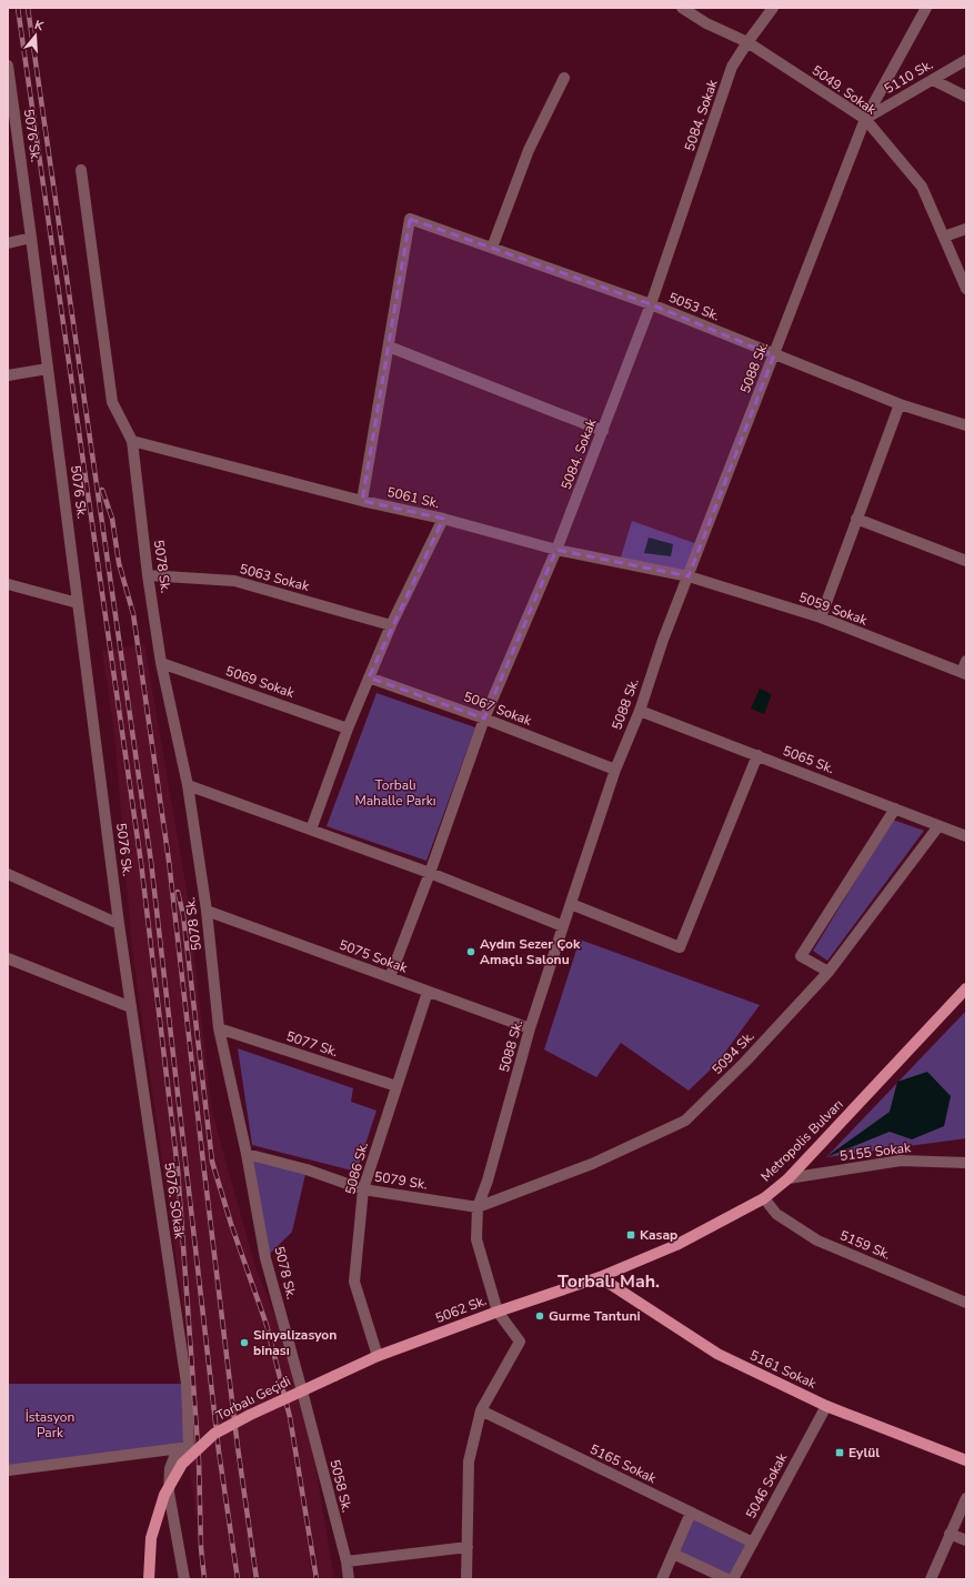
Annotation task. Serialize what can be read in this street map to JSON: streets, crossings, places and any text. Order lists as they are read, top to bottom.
{
  "streets": {
    "main road": [
      "Metropolis Bulvarı",
      "5062 Sk.",
      "5161 Sokak",
      "Torbalı Geçidi"
    ],
    "street": [
      "5110 Sk.",
      "5049. Sokak",
      "5084. Sokak",
      "5076 Sk.",
      "5053 Sk.",
      "5088 Sk.",
      "5061 Sk.",
      "5078 Sk.",
      "5063 Sokak",
      "5059 Sokak",
      "5069 Sokak",
      "5067 Sokak",
      "5065 Sk.",
      "5075 Sokak",
      "5077 Sk.",
      "5094 Sk.",
      "5155 Sokak",
      "5086 Sk.",
      "5079 Sk.",
      "5076. SOkak",
      "5159 Sk.",
      "5165 Sokak",
      "5058 Sk.",
      "5046 Sokak"
    ]
  },
  "crossings": [
    ["5110 Sk.", "5049. Sokak"],
    ["5110 Sk.", "5088 Sk."],
    ["5049. Sokak", "5084. Sokak"],
    ["5049. Sokak", "5088 Sk."],
    ["5084. Sokak", "5053 Sk."],
    ["5084. Sokak", "5061 Sk."],
    ["5084. Sokak", "5067 Sokak"],
    ["5084. Sokak", "5075 Sokak"],
    ["5076 Sk.", "5076. SOkak"],
    ["5053 Sk.", "5088 Sk."],
    ["5088 Sk.", "5061 Sk."],
    ["5088 Sk.", "5059 Sokak"],
    ["5088 Sk.", "5067 Sokak"],
    ["5088 Sk.", "5065 Sk."],
    ["5088 Sk.", "5075 Sokak"],
    ["5088 Sk.", "5094 Sk."],
    ["5088 Sk.", "5079 Sk."],
    ["5088 Sk.", "5062 Sk."],
    ["5061 Sk.", "5078 Sk."],
    ["5061 Sk.", "5059 Sokak"],
    ["5078 Sk.", "5063 Sokak"],
    ["5078 Sk.", "5069 Sokak"],
    ["5078 Sk.", "5075 Sokak"],
    ["5078 Sk.", "5077 Sk."],
    ["5078 Sk.", "5079 Sk."],
    ["5078 Sk.", "5058 Sk."],
    ["5065 Sk.", "5094 Sk."],
    ["5075 Sokak", "5086 Sk."],
    ["5077 Sk.", "5086 Sk."],
    ["5094 Sk.", "5079 Sk."],
    ["Metropolis Bulvarı", "5155 Sokak"],
    ["Metropolis Bulvarı", "5159 Sk."],
    ["Metropolis Bulvarı", "5062 Sk."],
    ["Metropolis Bulvarı", "5161 Sokak"],
    ["5086 Sk.", "5079 Sk."],
    ["5086 Sk.", "5062 Sk."],
    ["5062 Sk.", "5161 Sokak"],
    ["5062 Sk.", "Torbalı Geçidi"],
    ["5161 Sokak", "5046 Sokak"],
    ["5165 Sokak", "5046 Sokak"]
  ],
  "districts": ["Torbalı Mah."],
  "parks": ["Torbalı Mahalle Parkı", "İstasyon Park"],
  "places": {
    "other": ["Aydın Sezer Çok Amaçlı Salonu", "Gurme Tantuni", "Sinyalizasyon binası"],
    "transit": ["Kasap", "Eylül"]
  },
  "north": "top"
}
